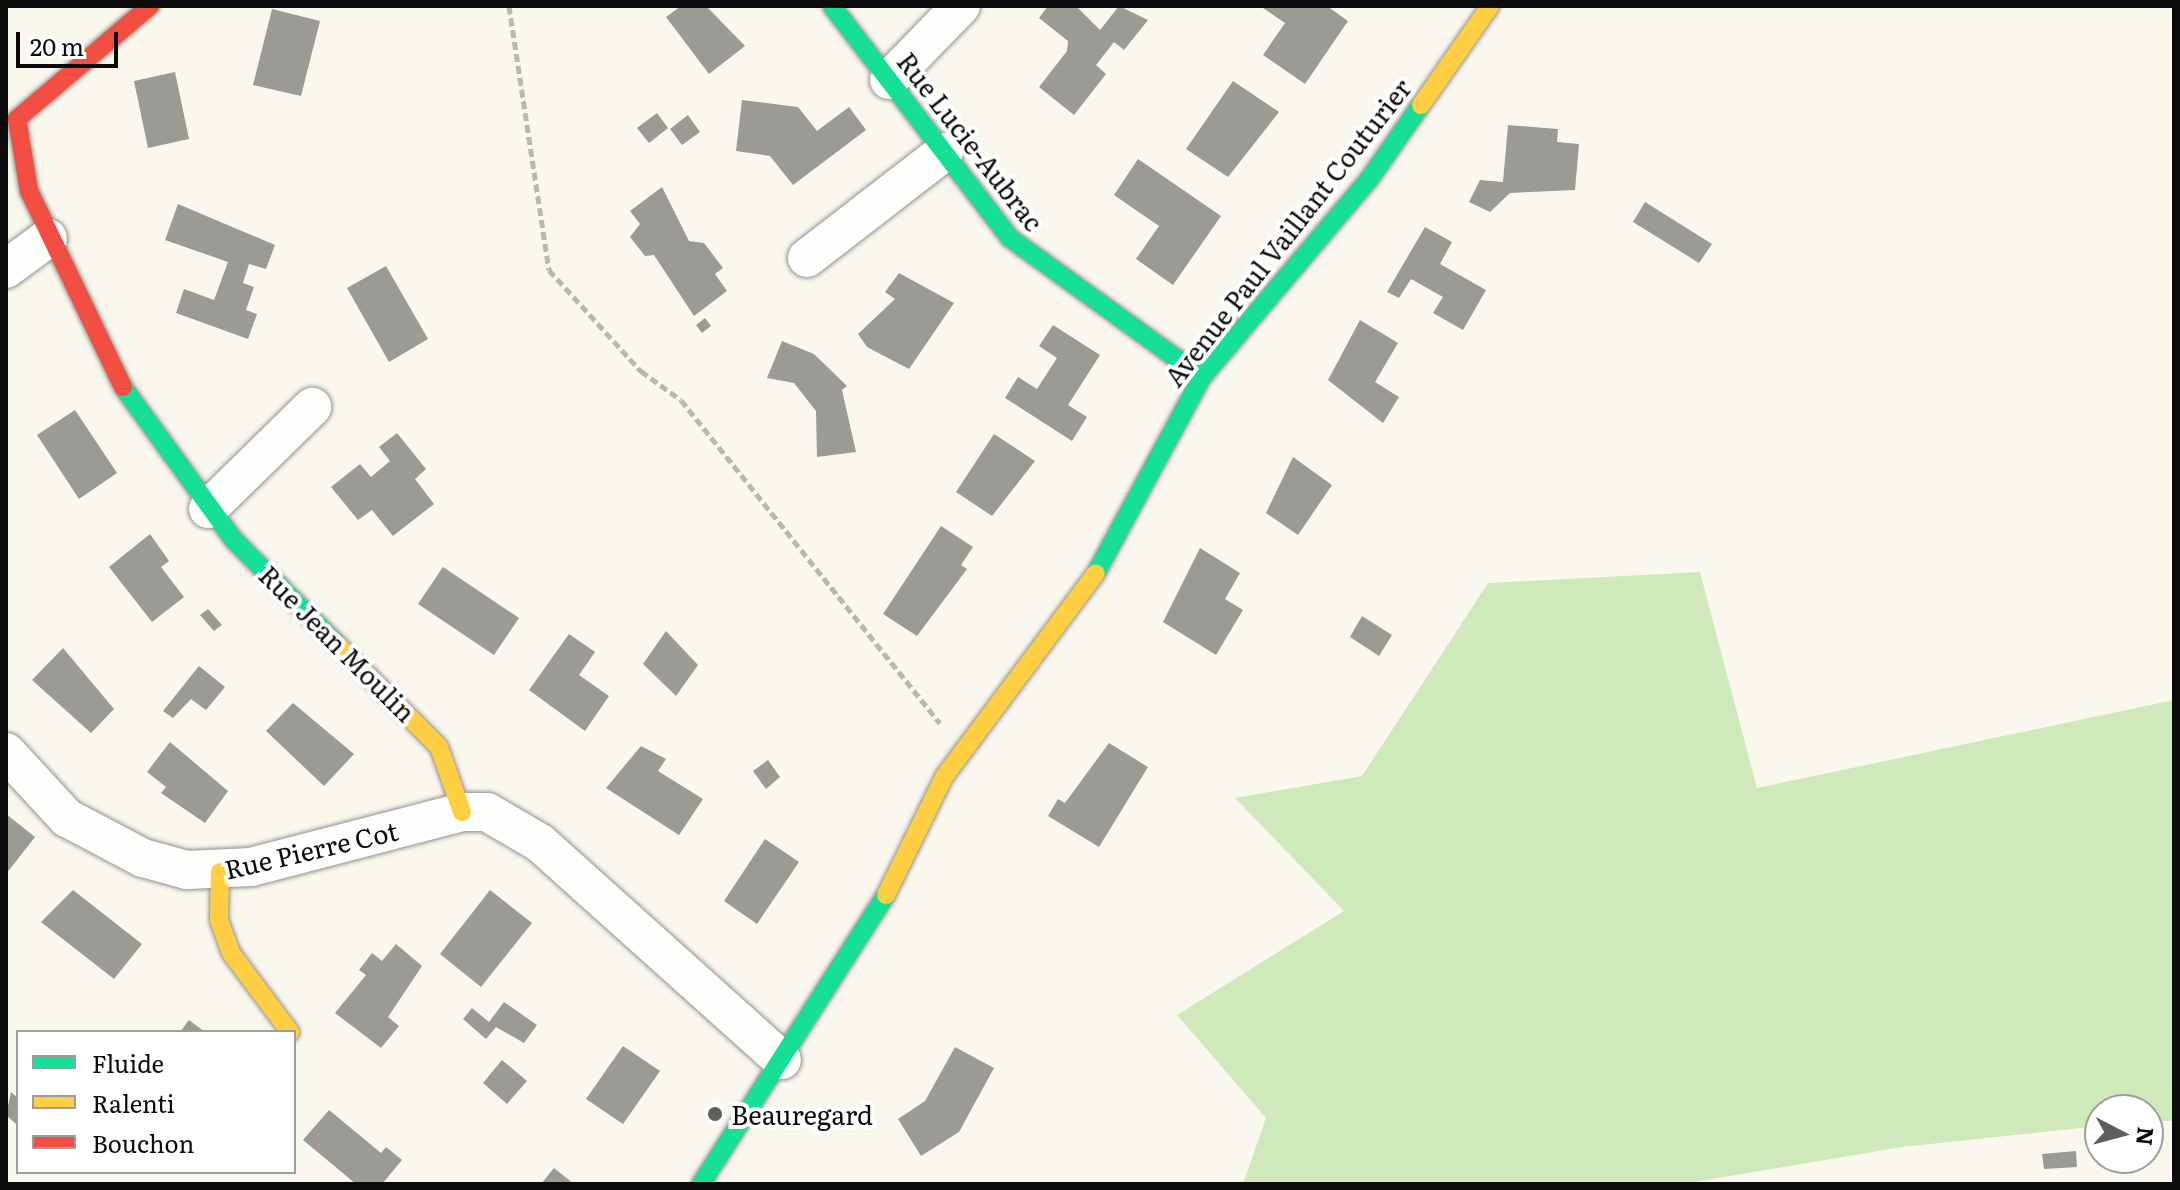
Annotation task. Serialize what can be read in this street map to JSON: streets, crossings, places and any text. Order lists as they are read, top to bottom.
{
  "streets": {
    "street": [
      "Rue Lucie-Aubrac",
      "Avenue Paul Vaillant Couturier",
      "Rue Jean Moulin",
      "Rue Pierre Cot"
    ]
  },
  "crossings": [
    ["Rue Lucie-Aubrac", "Avenue Paul Vaillant Couturier"],
    ["Rue Jean Moulin", "Rue Pierre Cot"]
  ],
  "places": ["Beauregard"],
  "legend": ["Fluide", "Ralenti", "Bouchon"],
  "scale_bar": "20 m",
  "north": "right"
}
